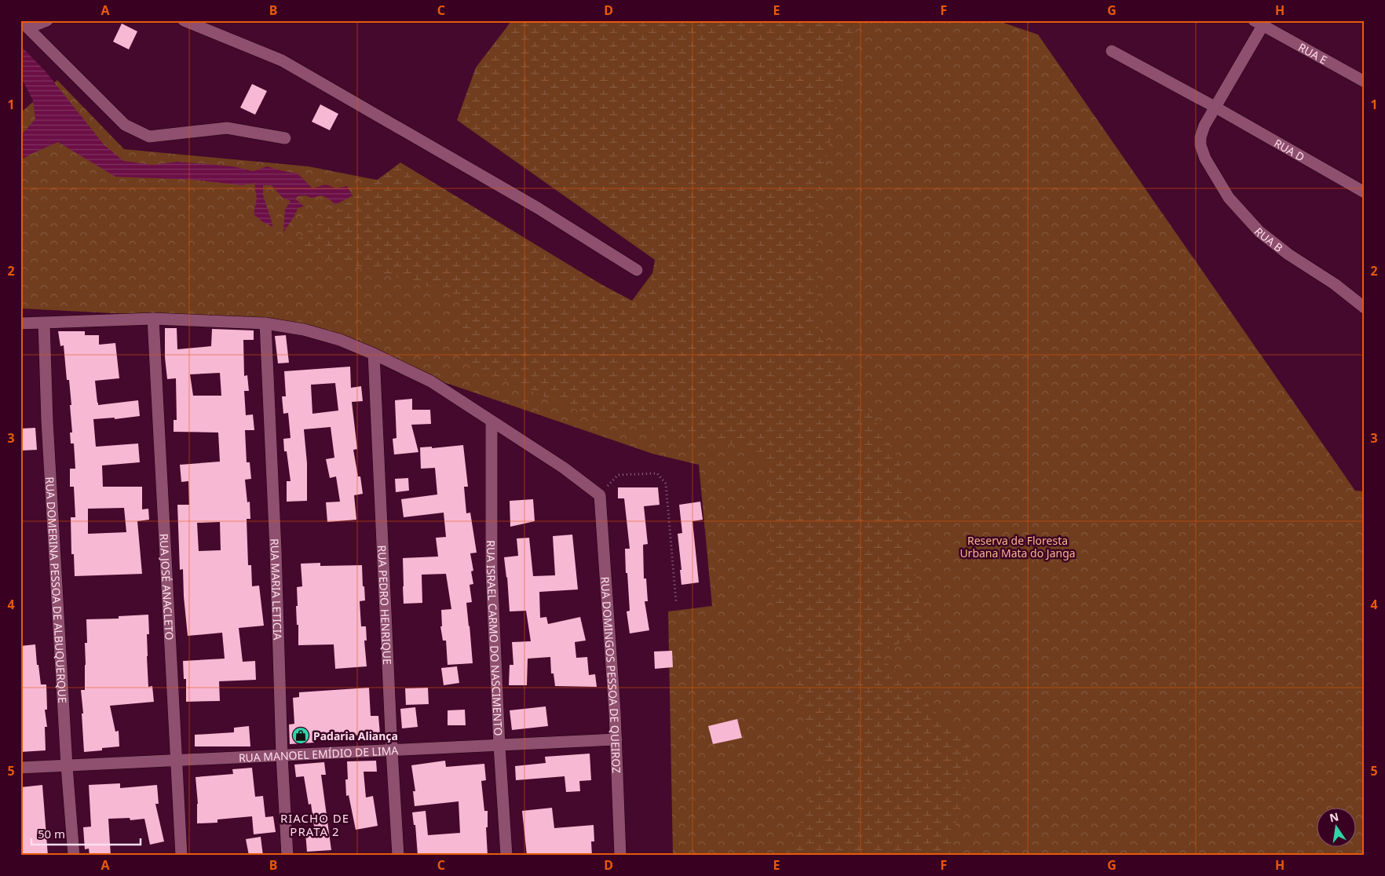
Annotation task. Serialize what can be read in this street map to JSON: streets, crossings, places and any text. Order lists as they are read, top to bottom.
{
  "streets": {
    "street": [
      "RUA E",
      "RUA D",
      "RUA B",
      "RUA JOSÉ ANACLETO",
      "RUA DOMERINA PESSOA DE ALBUQUERQUE",
      "RUA MARIA LETICIA",
      "RUA PEDRO HENRIQUE",
      "RUA ISRAEL CARMO DO NASCIMENTO",
      "RUA DOMINGOS PESSOA DE QUEIROZ",
      "RUA MANOEL EMÍDIO DE LIMA"
    ]
  },
  "crossings": [
    ["RUA D", "RUA B"],
    ["RUA JOSÉ ANACLETO", "RUA MANOEL EMÍDIO DE LIMA"],
    ["RUA DOMERINA PESSOA DE ALBUQUERQUE", "RUA MANOEL EMÍDIO DE LIMA"],
    ["RUA MARIA LETICIA", "RUA MANOEL EMÍDIO DE LIMA"],
    ["RUA PEDRO HENRIQUE", "RUA MANOEL EMÍDIO DE LIMA"],
    ["RUA ISRAEL CARMO DO NASCIMENTO", "RUA MANOEL EMÍDIO DE LIMA"],
    ["RUA DOMINGOS PESSOA DE QUEIROZ", "RUA MANOEL EMÍDIO DE LIMA"]
  ],
  "districts": ["RIACHO DE PRATA 2"],
  "parks": ["Reserva de Floresta Urbana Mata do Janga"],
  "places": {
    "shop": ["Padaria Aliança"]
  },
  "scale_bar": "50 m",
  "north": "top",
  "grid": {
    "columns": [
      "A",
      "B",
      "C",
      "D",
      "E",
      "F",
      "G",
      "H"
    ],
    "rows": [
      "1",
      "2",
      "3",
      "4",
      "5"
    ]
  }
}
